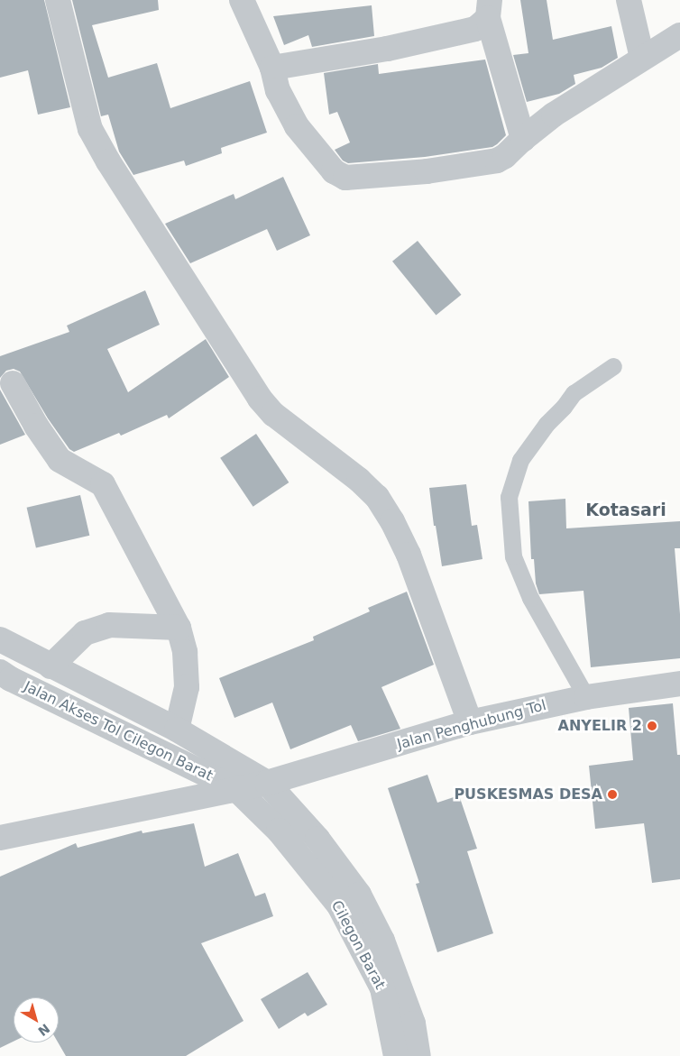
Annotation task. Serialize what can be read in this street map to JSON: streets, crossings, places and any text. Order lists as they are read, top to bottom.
{
  "streets": {
    "street": ["Jalan Penghubung Tol", "Jalan Akses Tol Cilegon Barat", "Cilegon Barat"]
  },
  "crossings": [
    ["Jalan Penghubung Tol", "Jalan Akses Tol Cilegon Barat"],
    ["Jalan Penghubung Tol", "Cilegon Barat"],
    ["Jalan Akses Tol Cilegon Barat", "Cilegon Barat"]
  ],
  "districts": ["Kotasari"],
  "places": ["ANYELIR 2", "PUSKESMAS DESA"],
  "north": "bottom right"
}
